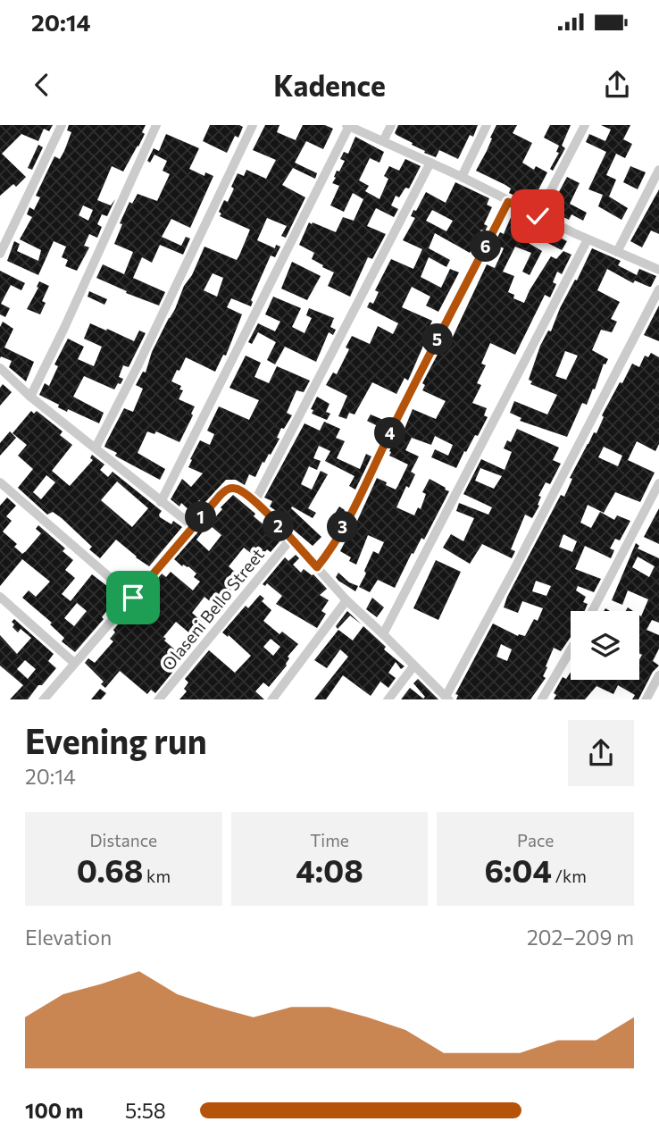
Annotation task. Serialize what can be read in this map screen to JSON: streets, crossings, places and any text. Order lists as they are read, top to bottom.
{
  "streets": {
    "street": ["Olaseni Bello Street"]
  },
  "page": {
    "status": "20:14",
    "header": "Kadence",
    "pins": [
      "6",
      "5",
      "4",
      "1",
      "2",
      "3"
    ],
    "heading": ["Evening run", "20:14"],
    "stats": [
      ["Distance", "0.68 km"],
      ["Time", "4:08"],
      ["Pace", "6:04 /km"]
    ],
    "chart": ["Elevation", "202–209 m"],
    "list": [
      {
        "name": "100 m",
        "note": "5:58"
      }
    ]
  }
}
